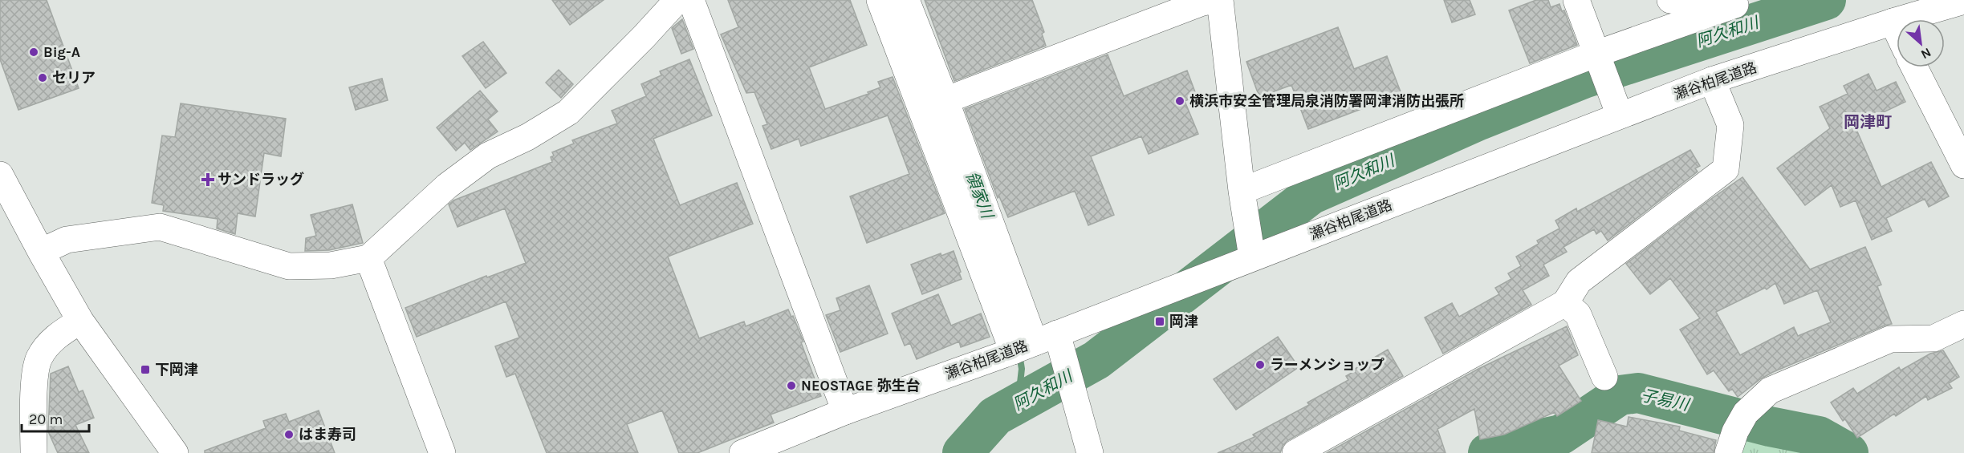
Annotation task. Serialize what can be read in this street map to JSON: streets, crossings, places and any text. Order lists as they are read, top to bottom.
{
  "streets": {
    "street": ["瀬谷柏尾道路"]
  },
  "districts": ["岡津町"],
  "water": ["阿久和川", "領家川", "子易川"],
  "places": {
    "other": [
      "Big-A",
      "セリア",
      "横浜市安全管理局泉消防署岡津消防出張所",
      "ラーメンショップ",
      "NEOSTAGE 弥生台",
      "はま寿司"
    ],
    "health": ["サンドラッグ"],
    "transit": ["岡津", "下岡津"]
  },
  "scale_bar": "20 m",
  "north": "bottom right"
}
